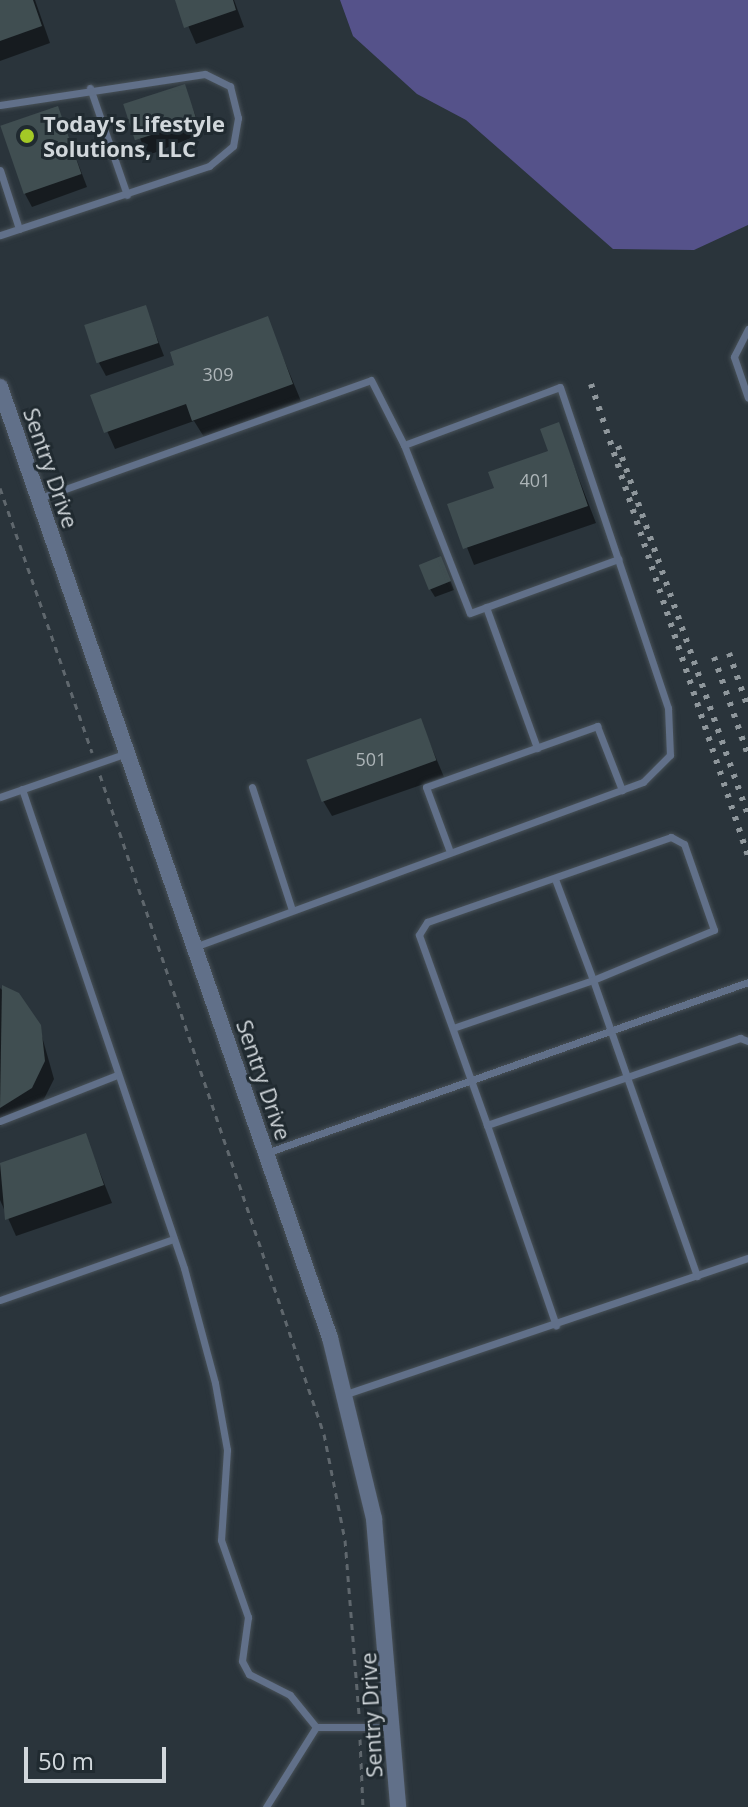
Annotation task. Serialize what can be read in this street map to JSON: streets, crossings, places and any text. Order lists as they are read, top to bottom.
{
  "streets": {
    "street": ["Sentry Drive"]
  },
  "places": ["Today's Lifestyle Solutions, LLC"],
  "house_numbers": ["309", "401", "501"],
  "scale_bar": "50 m"
}
